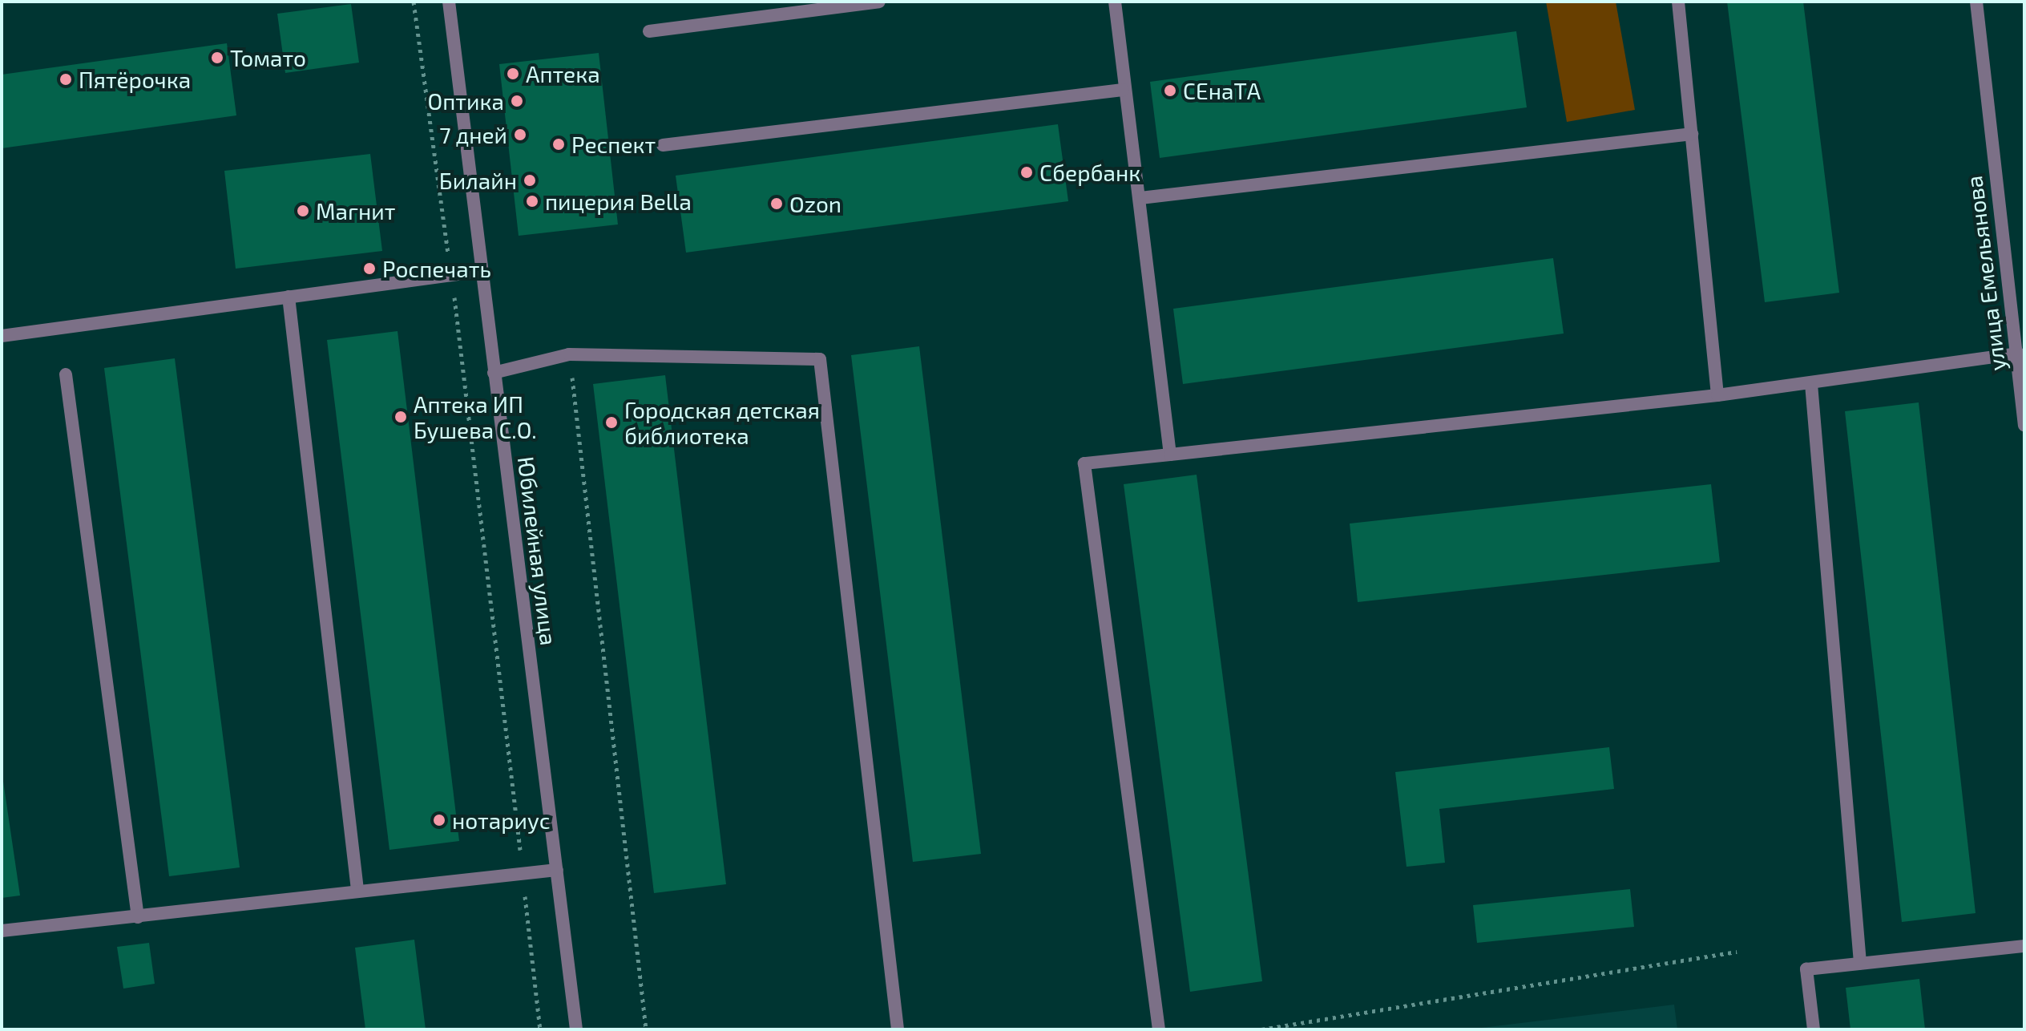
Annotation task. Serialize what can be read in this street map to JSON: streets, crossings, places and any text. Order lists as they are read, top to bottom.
{
  "streets": {
    "street": ["улица Емельянова", "Юбилейная улица"]
  },
  "places": [
    "Томато",
    "Аптека",
    "Пятёрочка",
    "СЕнаТА",
    "Оптика",
    "7 дней",
    "Респект",
    "Сбербанк",
    "Билайн",
    "пицерия Bella",
    "Ozon",
    "Магнит",
    "Роспечать",
    "Аптека ИП Бушева С.О.",
    "Городская детская библиотека",
    "нотариус"
  ]
}
